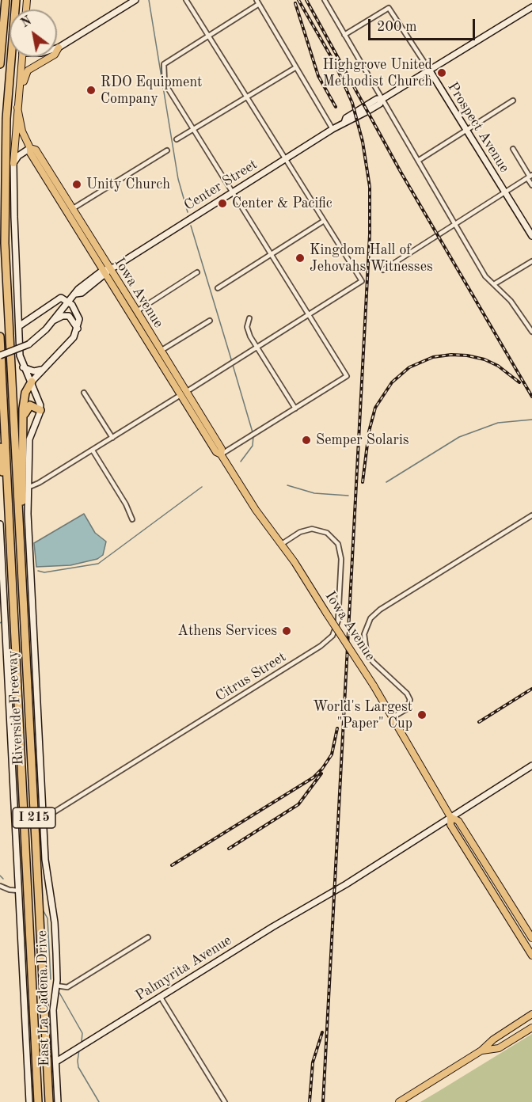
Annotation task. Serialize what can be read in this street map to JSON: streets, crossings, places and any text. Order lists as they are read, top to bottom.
{
  "streets": {
    "highway": ["Riverside Freeway", "I 215"],
    "main road": [
      "Prospect Avenue",
      "Center Street",
      "Iowa Avenue",
      "Palmyrita Avenue",
      "East La Cadena Drive"
    ],
    "street": ["Citrus Street"]
  },
  "crossings": [
    ["Prospect Avenue", "Center Street"],
    ["Center Street", "Iowa Avenue"],
    ["Iowa Avenue", "Citrus Street"],
    ["Iowa Avenue", "Palmyrita Avenue"],
    ["Citrus Street", "East La Cadena Drive"],
    ["Palmyrita Avenue", "East La Cadena Drive"]
  ],
  "places": [
    "Highgrove United Methodist Church",
    "RDO Equipment Company",
    "Unity Church",
    "Center & Pacific",
    "Kingdom Hall of Jehovahs Witnesses",
    "Semper Solaris",
    "Athens Services",
    "World's Largest \"Paper\" Cup"
  ],
  "scale_bar": "200 m",
  "north": "top left"
}
